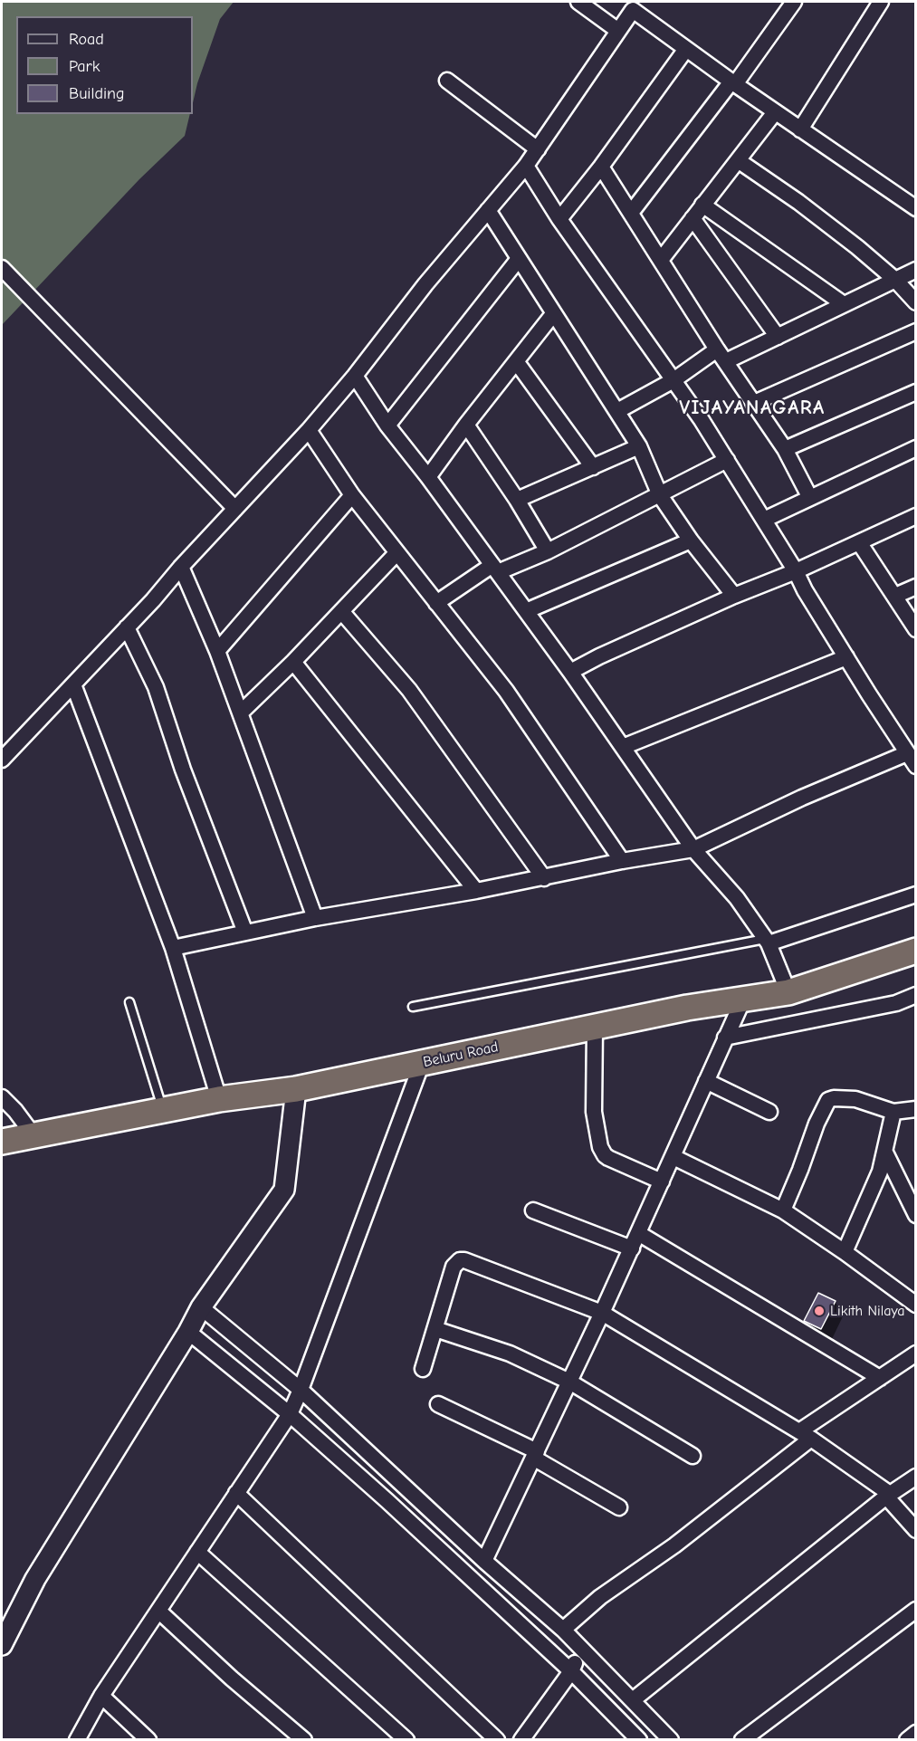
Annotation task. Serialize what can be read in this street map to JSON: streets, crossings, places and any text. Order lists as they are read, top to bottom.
{
  "streets": {
    "highway": ["Beluru Road"]
  },
  "districts": ["VIJAYANAGARA"],
  "places": ["Likith Nilaya"],
  "legend": ["Road", "Park", "Building"]
}
